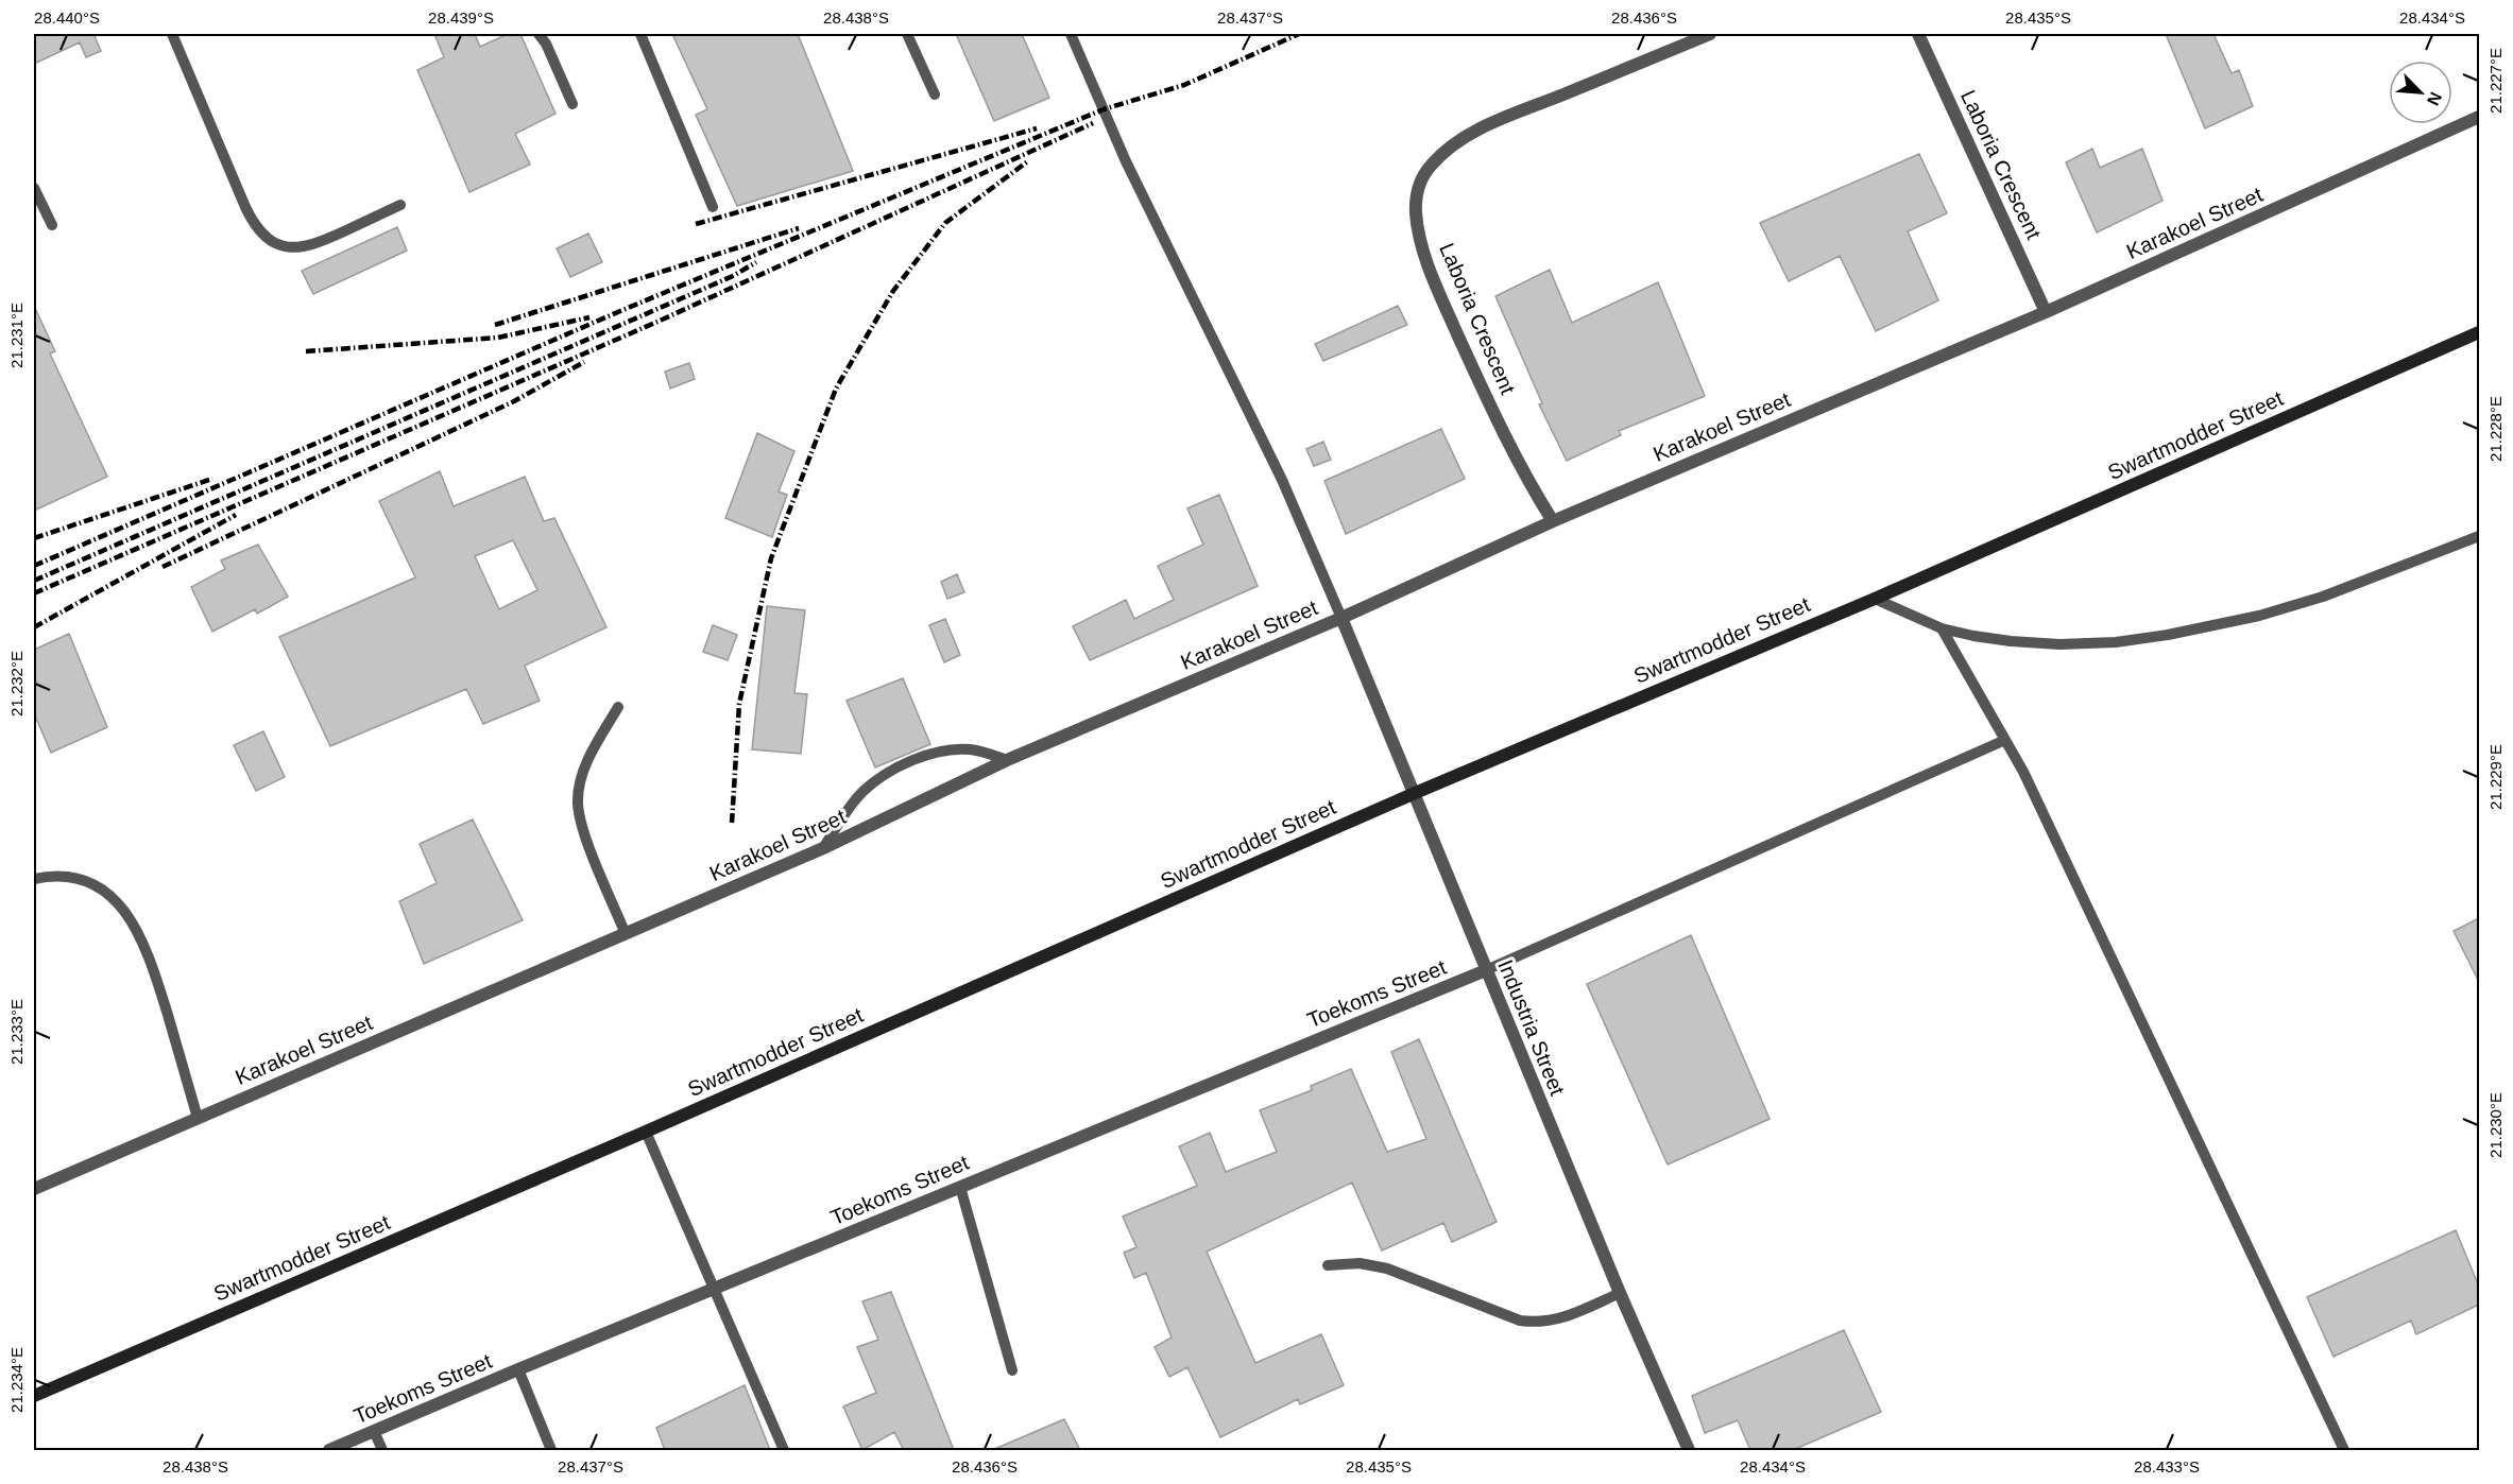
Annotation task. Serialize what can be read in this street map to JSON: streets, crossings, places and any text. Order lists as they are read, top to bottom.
{
  "streets": {
    "main road": ["Swartmodder Street"],
    "street": [
      "Laboria Crescent",
      "Karakoel Street",
      "Toekoms Street",
      "Industria Street"
    ]
  },
  "crossings": [
    ["Laboria Crescent", "Karakoel Street"],
    ["Karakoel Street", "Industria Street"],
    ["Swartmodder Street", "Industria Street"],
    ["Toekoms Street", "Industria Street"]
  ],
  "north": "bottom right",
  "coordinates": [
    "28.440°S",
    "28.439°S",
    "28.438°S",
    "28.437°S",
    "28.436°S",
    "28.435°S",
    "28.434°S",
    "21.227°E",
    "21.231°E",
    "21.228°E",
    "21.232°E",
    "21.229°E",
    "21.233°E",
    "21.230°E",
    "21.234°E",
    "28.433°S"
  ]
}
